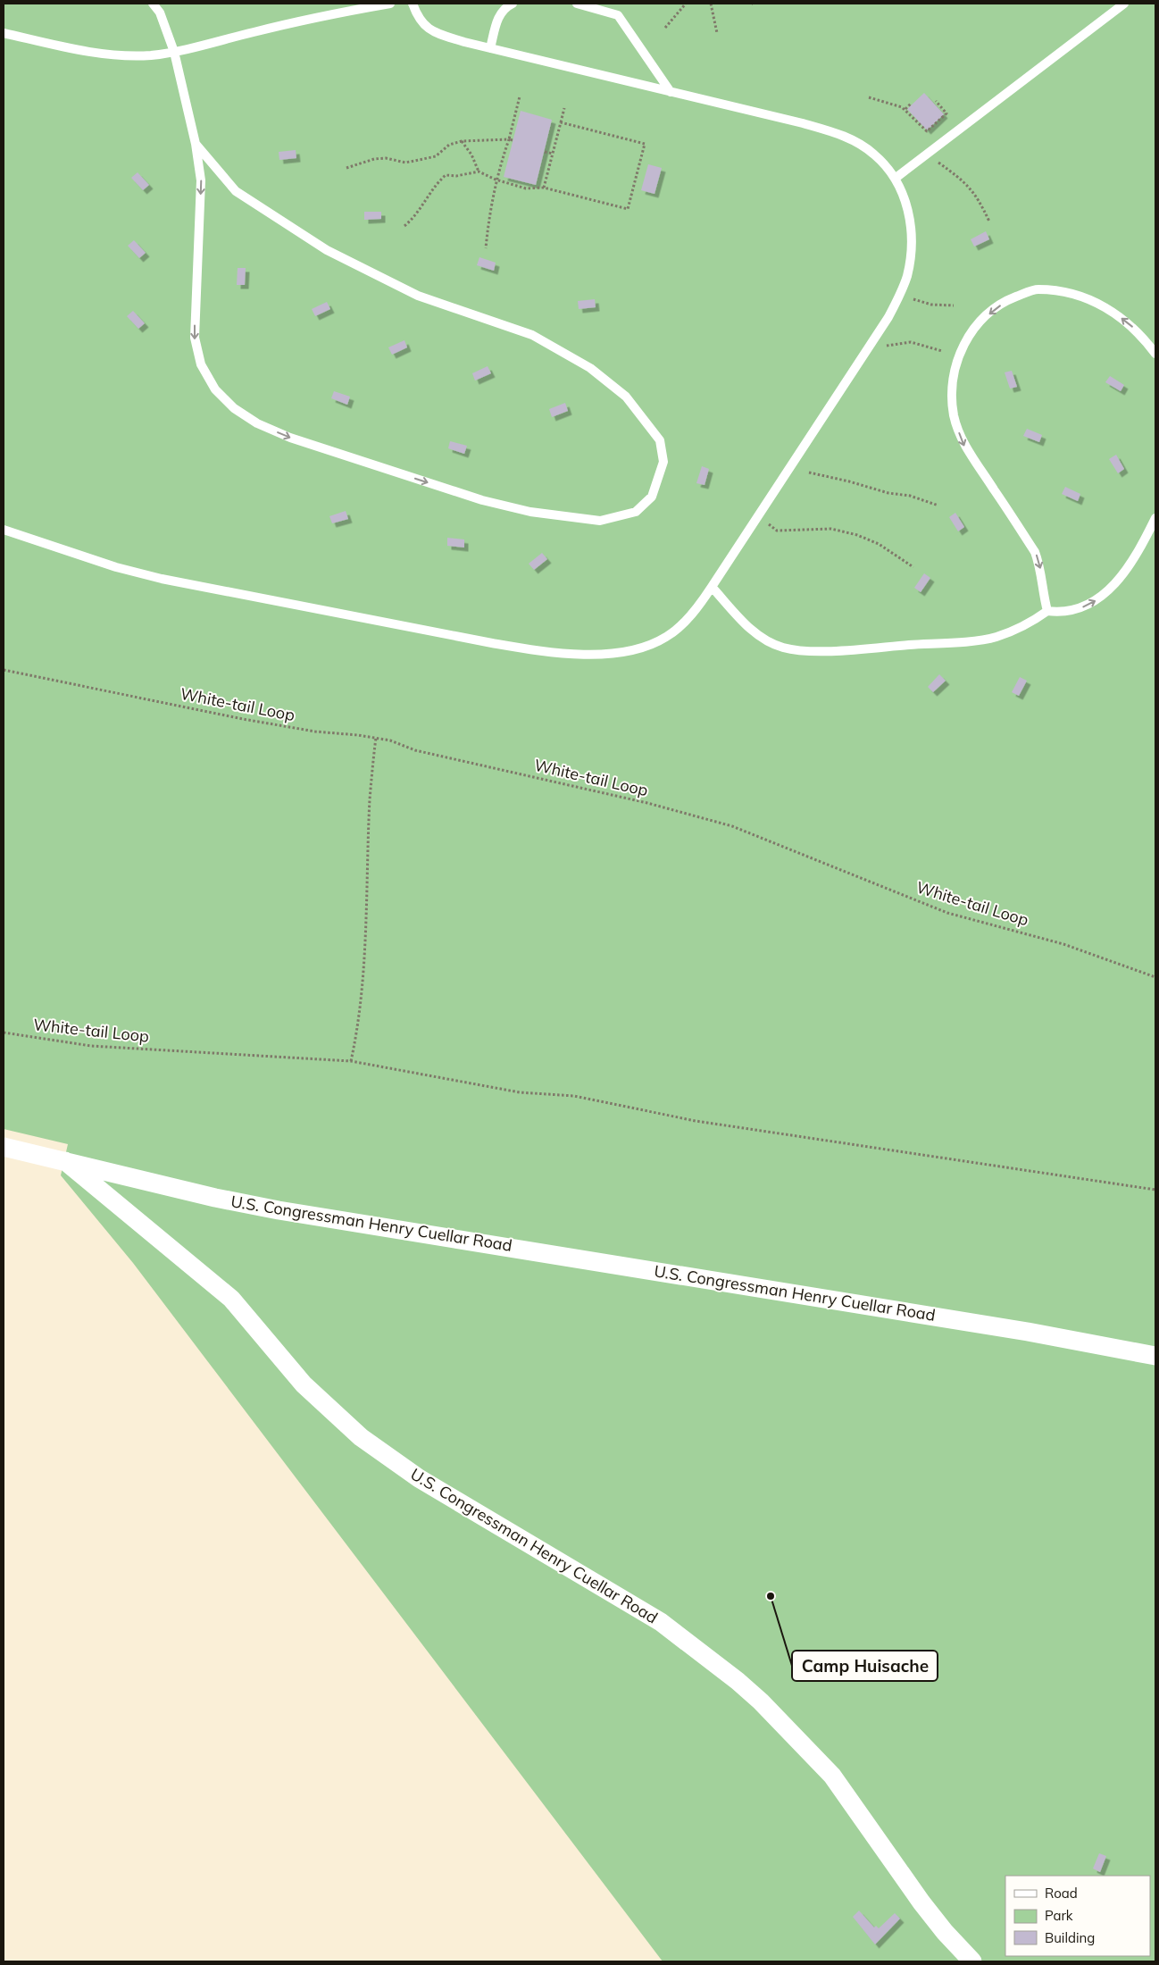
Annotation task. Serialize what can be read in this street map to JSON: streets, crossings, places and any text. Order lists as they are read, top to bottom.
{
  "streets": {
    "street": ["U.S. Congressman Henry Cuellar Road"],
    "path": ["White-tail Loop"]
  },
  "places": ["Camp Huisache"],
  "legend": ["Road", "Park", "Building"]
}
